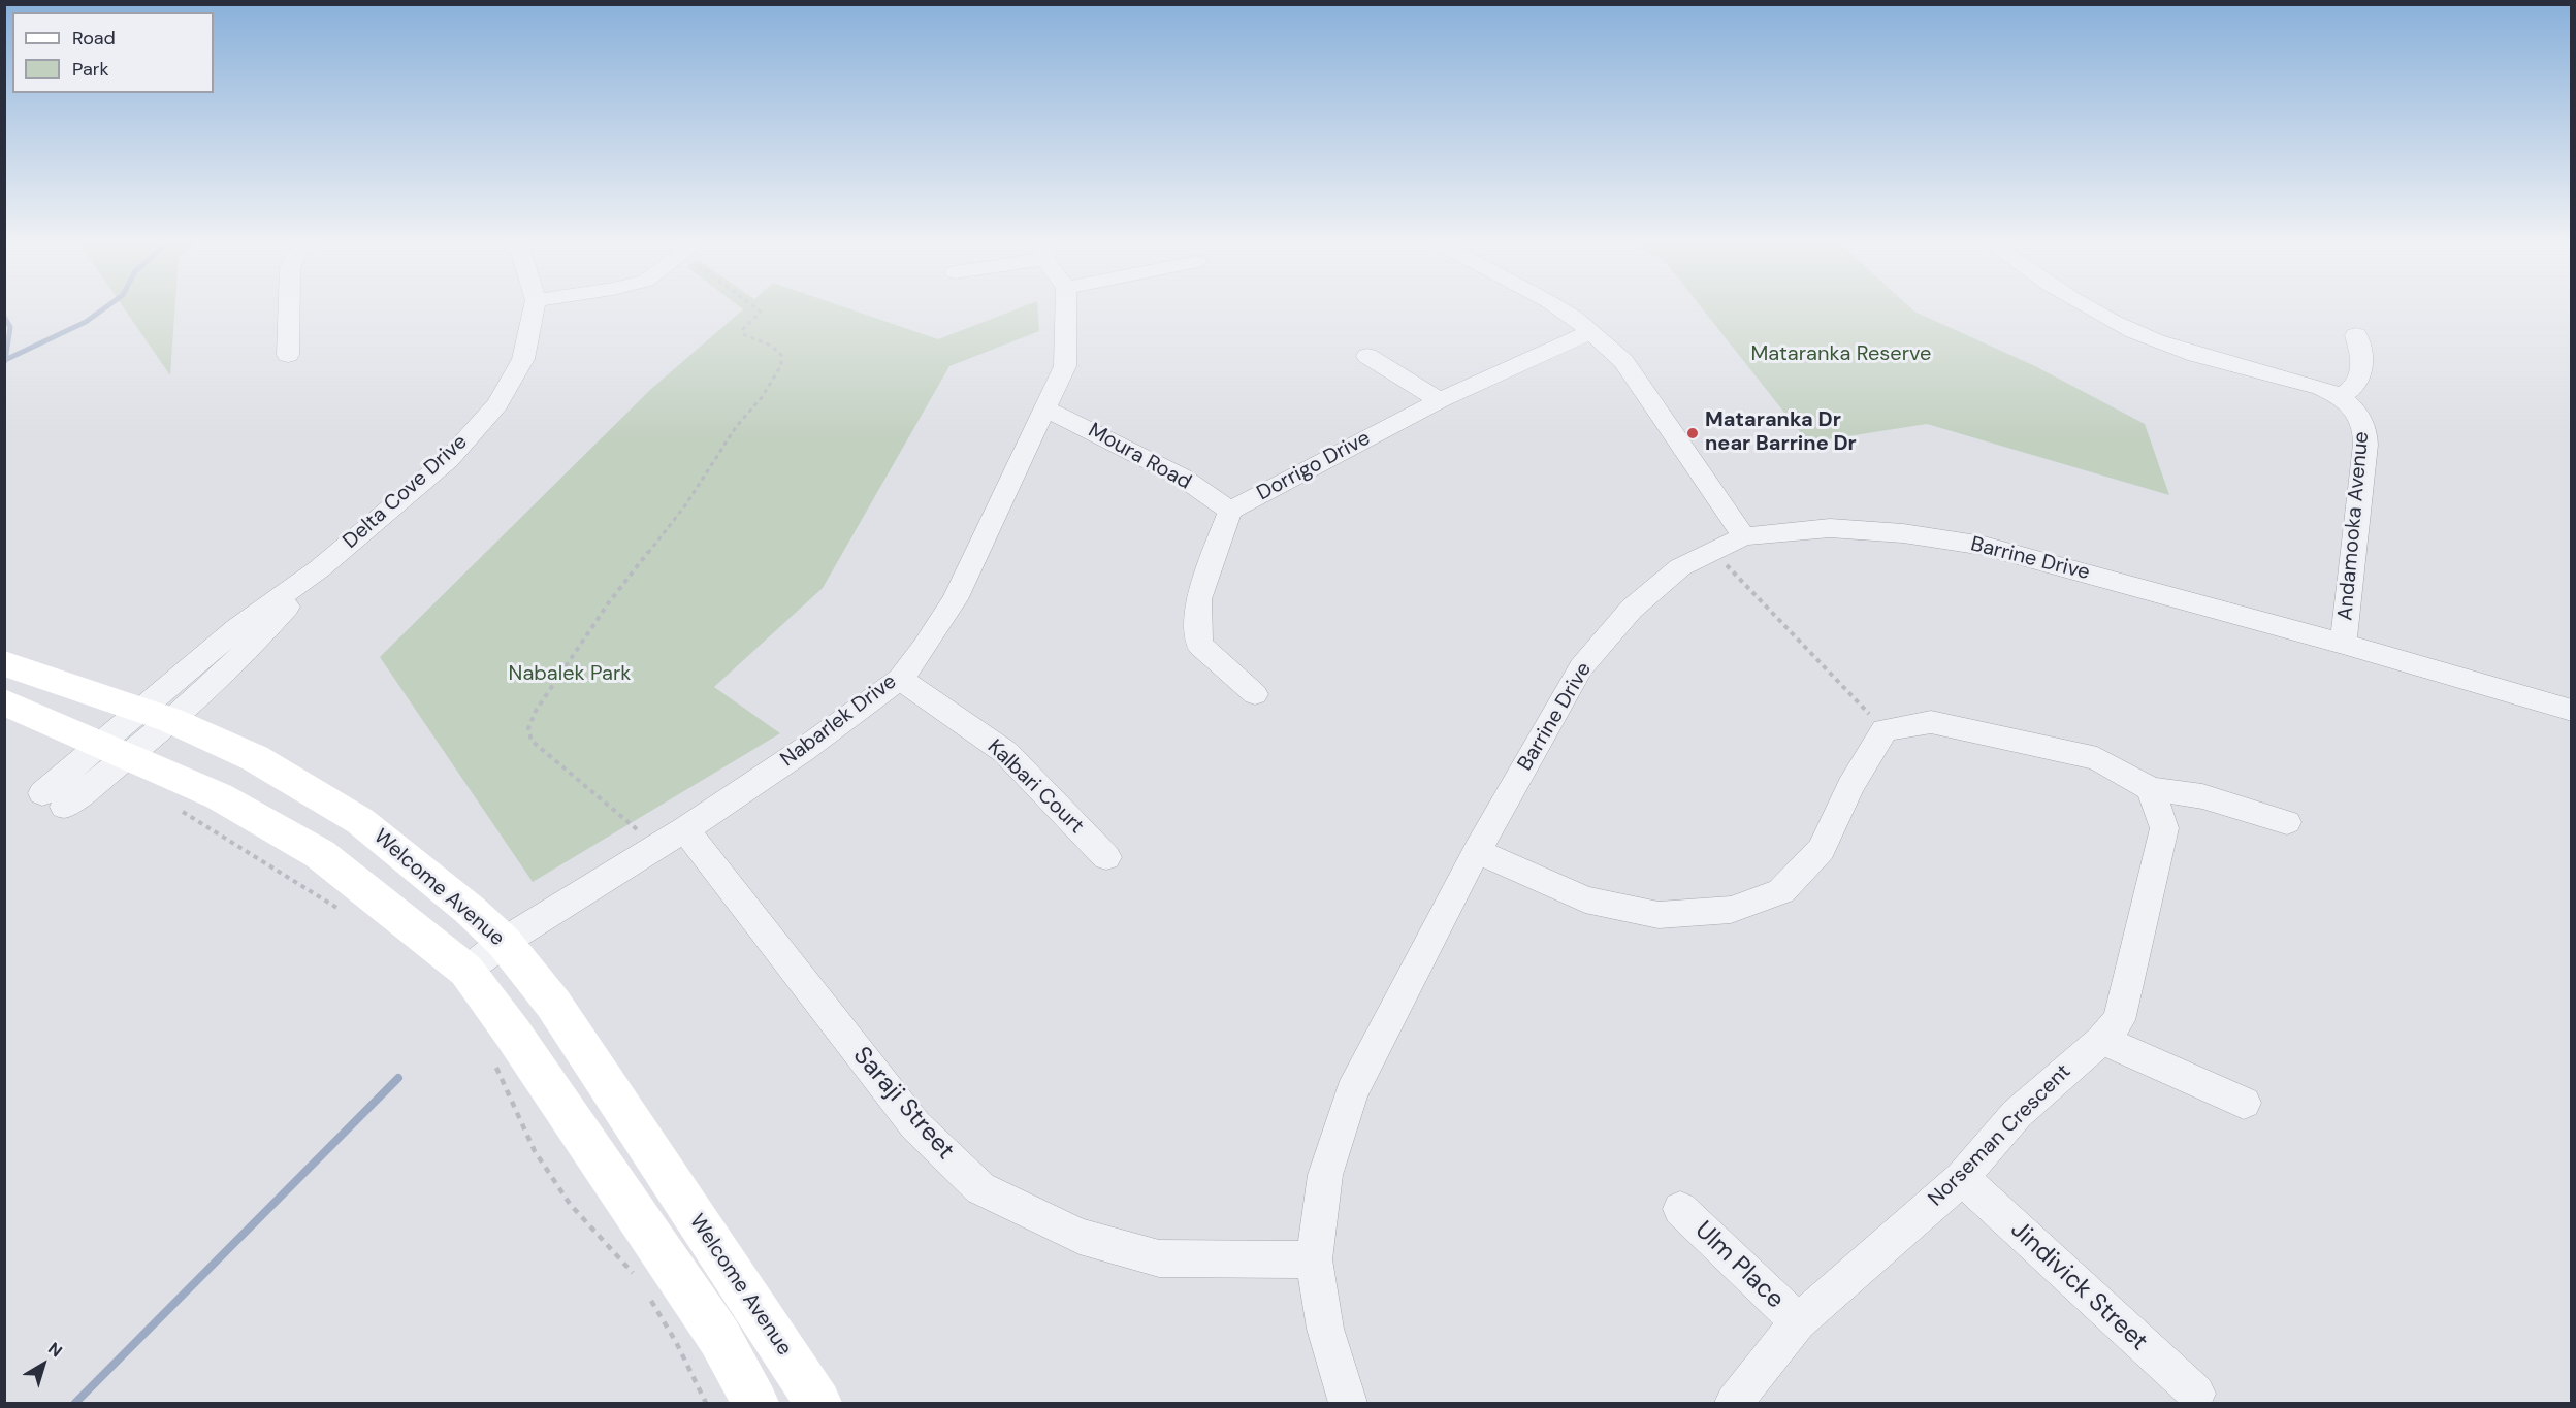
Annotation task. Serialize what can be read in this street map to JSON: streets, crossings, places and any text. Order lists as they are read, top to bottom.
{
  "streets": {
    "street": [
      "Moura Road",
      "Dorrigo Drive",
      "Delta Cove Drive",
      "Andamooka Avenue",
      "Barrine Drive",
      "Nabarlek Drive",
      "Kalbari Court",
      "Welcome Avenue",
      "Saraji Street",
      "Norseman Crescent",
      "Ulm Place",
      "Jindivick Street"
    ]
  },
  "crossings": [
    ["Moura Road", "Dorrigo Drive"],
    ["Moura Road", "Nabarlek Drive"],
    ["Delta Cove Drive", "Welcome Avenue"],
    ["Andamooka Avenue", "Barrine Drive"],
    ["Barrine Drive", "Saraji Street"],
    ["Nabarlek Drive", "Kalbari Court"],
    ["Nabarlek Drive", "Welcome Avenue"],
    ["Nabarlek Drive", "Saraji Street"],
    ["Norseman Crescent", "Ulm Place"],
    ["Norseman Crescent", "Jindivick Street"]
  ],
  "parks": ["Mataranka Reserve", "Nabalek Park"],
  "places": ["Mataranka Dr near Barrine Dr"],
  "legend": ["Road", "Park"],
  "north": "top right"
}
